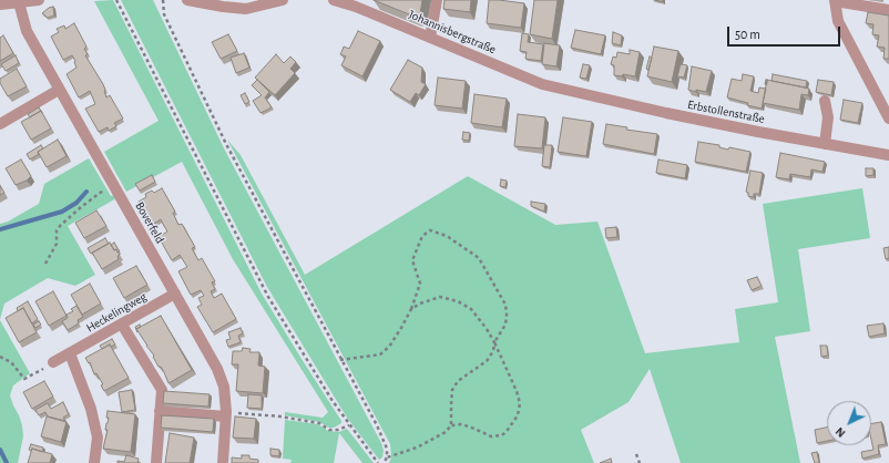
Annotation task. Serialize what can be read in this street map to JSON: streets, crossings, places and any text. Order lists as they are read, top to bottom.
{
  "streets": {
    "street": [
      "Johannisbergstraße",
      "Erbstollenstraße",
      "Boverfeld",
      "Heckelingweg"
    ]
  },
  "crossings": [
    ["Johannisbergstraße", "Erbstollenstraße"],
    ["Boverfeld", "Heckelingweg"]
  ],
  "scale_bar": "50 m",
  "north": "bottom left"
}
